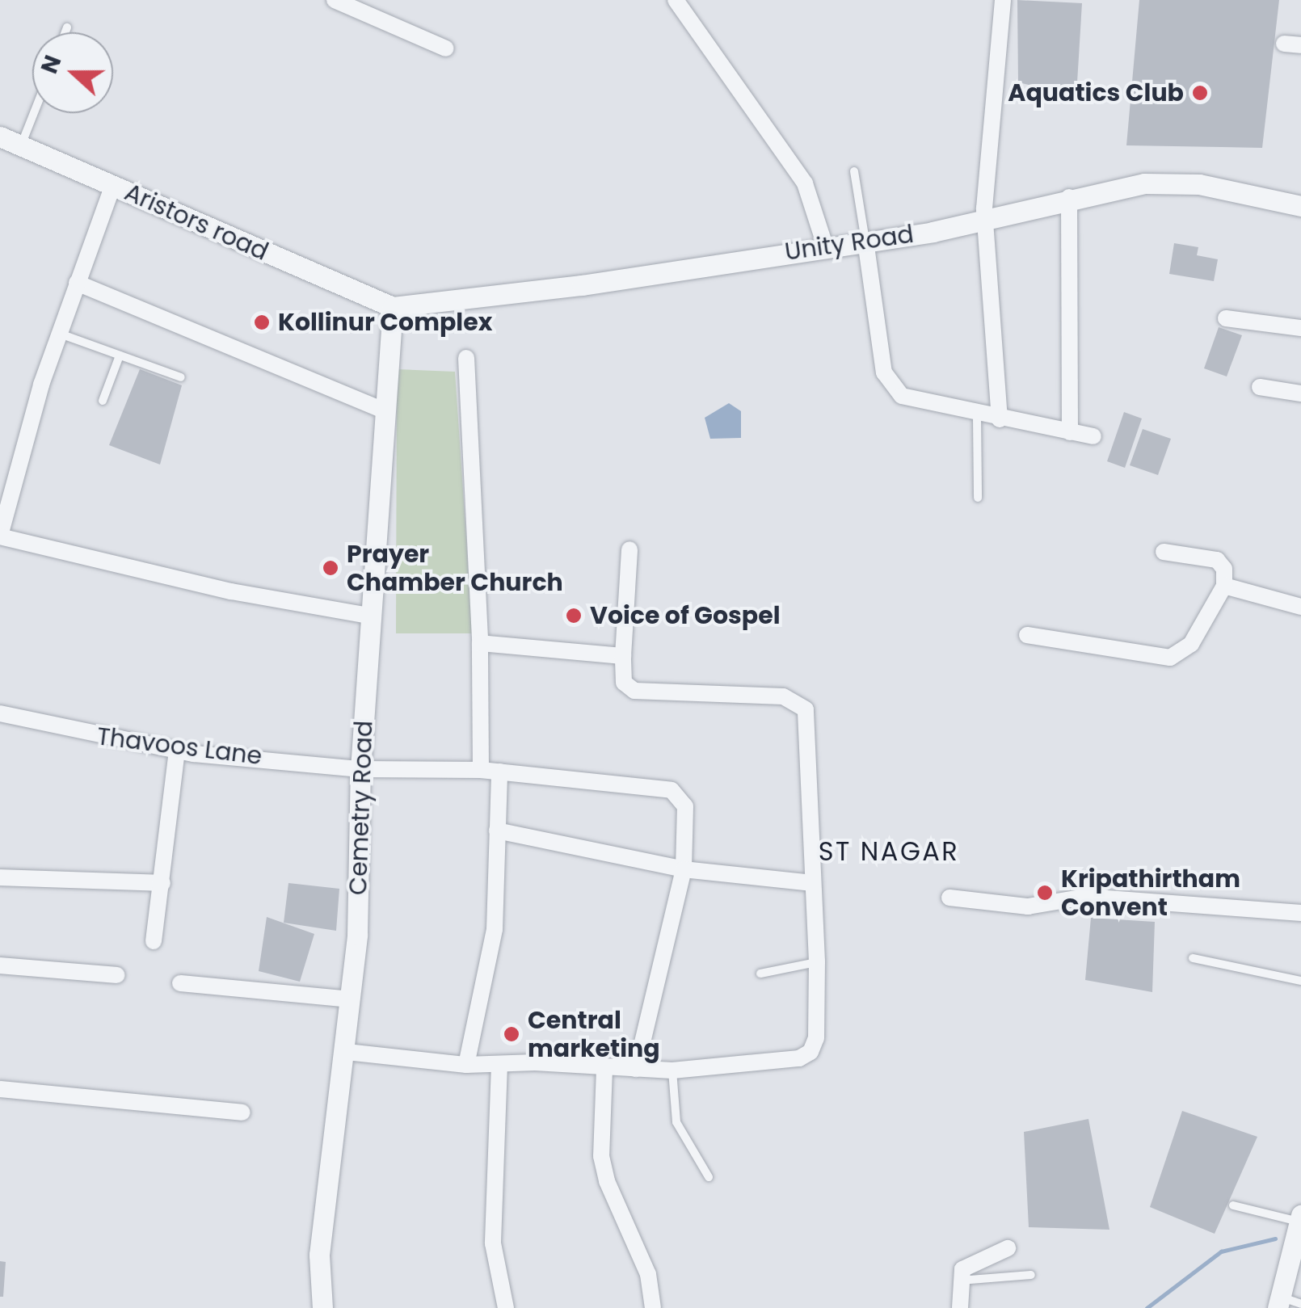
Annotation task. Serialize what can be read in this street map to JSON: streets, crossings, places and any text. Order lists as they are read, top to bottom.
{
  "streets": {
    "street": [
      "Aristors road",
      "Unity Road",
      "Thavoos Lane",
      "Cemetry Road"
    ]
  },
  "crossings": [
    ["Aristors road", "Unity Road"],
    ["Aristors road", "Cemetry Road"],
    ["Unity Road", "Cemetry Road"],
    ["Thavoos Lane", "Cemetry Road"]
  ],
  "districts": ["ST NAGAR"],
  "places": [
    "Aquatics Club",
    "Kollinur Complex",
    "Prayer Chamber Church",
    "Voice of Gospel",
    "Kripathirtham Convent",
    "Central marketing"
  ],
  "north": "left"
}
